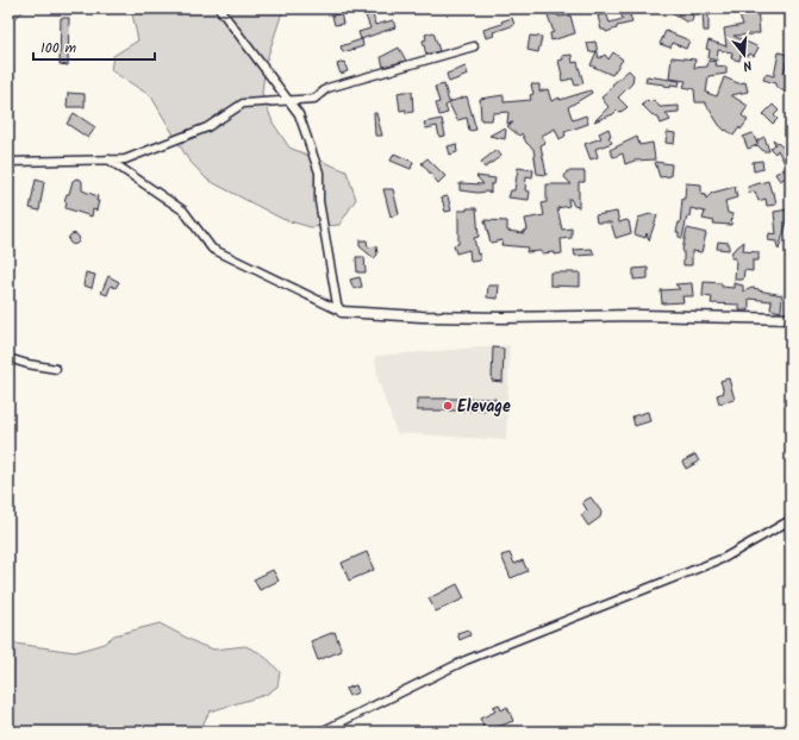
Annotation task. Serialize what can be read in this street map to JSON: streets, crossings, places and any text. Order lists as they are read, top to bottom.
{
  "places": ["Elevage"],
  "scale_bar": "100 m",
  "north": "bottom"
}
